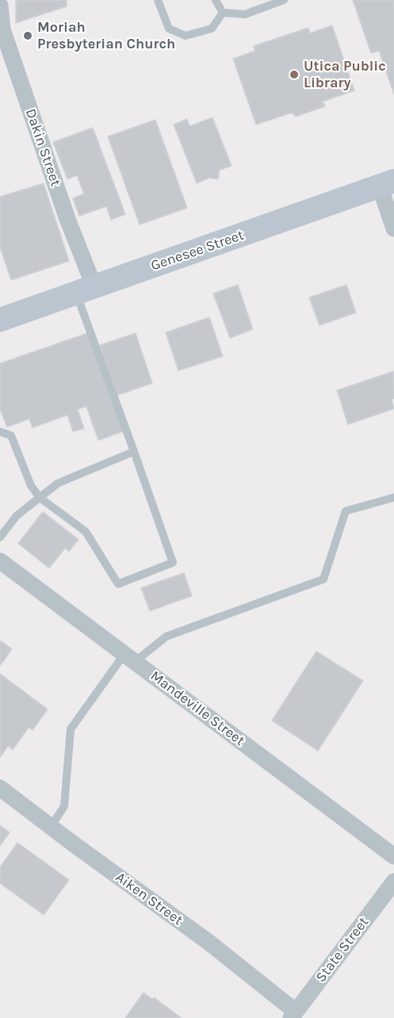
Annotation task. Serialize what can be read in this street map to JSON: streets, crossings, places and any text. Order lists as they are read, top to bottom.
{
  "streets": {
    "main road": ["Genesee Street"],
    "street": [
      "Dakin Street",
      "Mandeville Street",
      "Aiken Street",
      "State Street"
    ]
  },
  "crossings": [
    ["Dakin Street", "Genesee Street"],
    ["Aiken Street", "State Street"]
  ],
  "places": ["Moriah Presbyterian Church", "Utica Public Library"]
}
